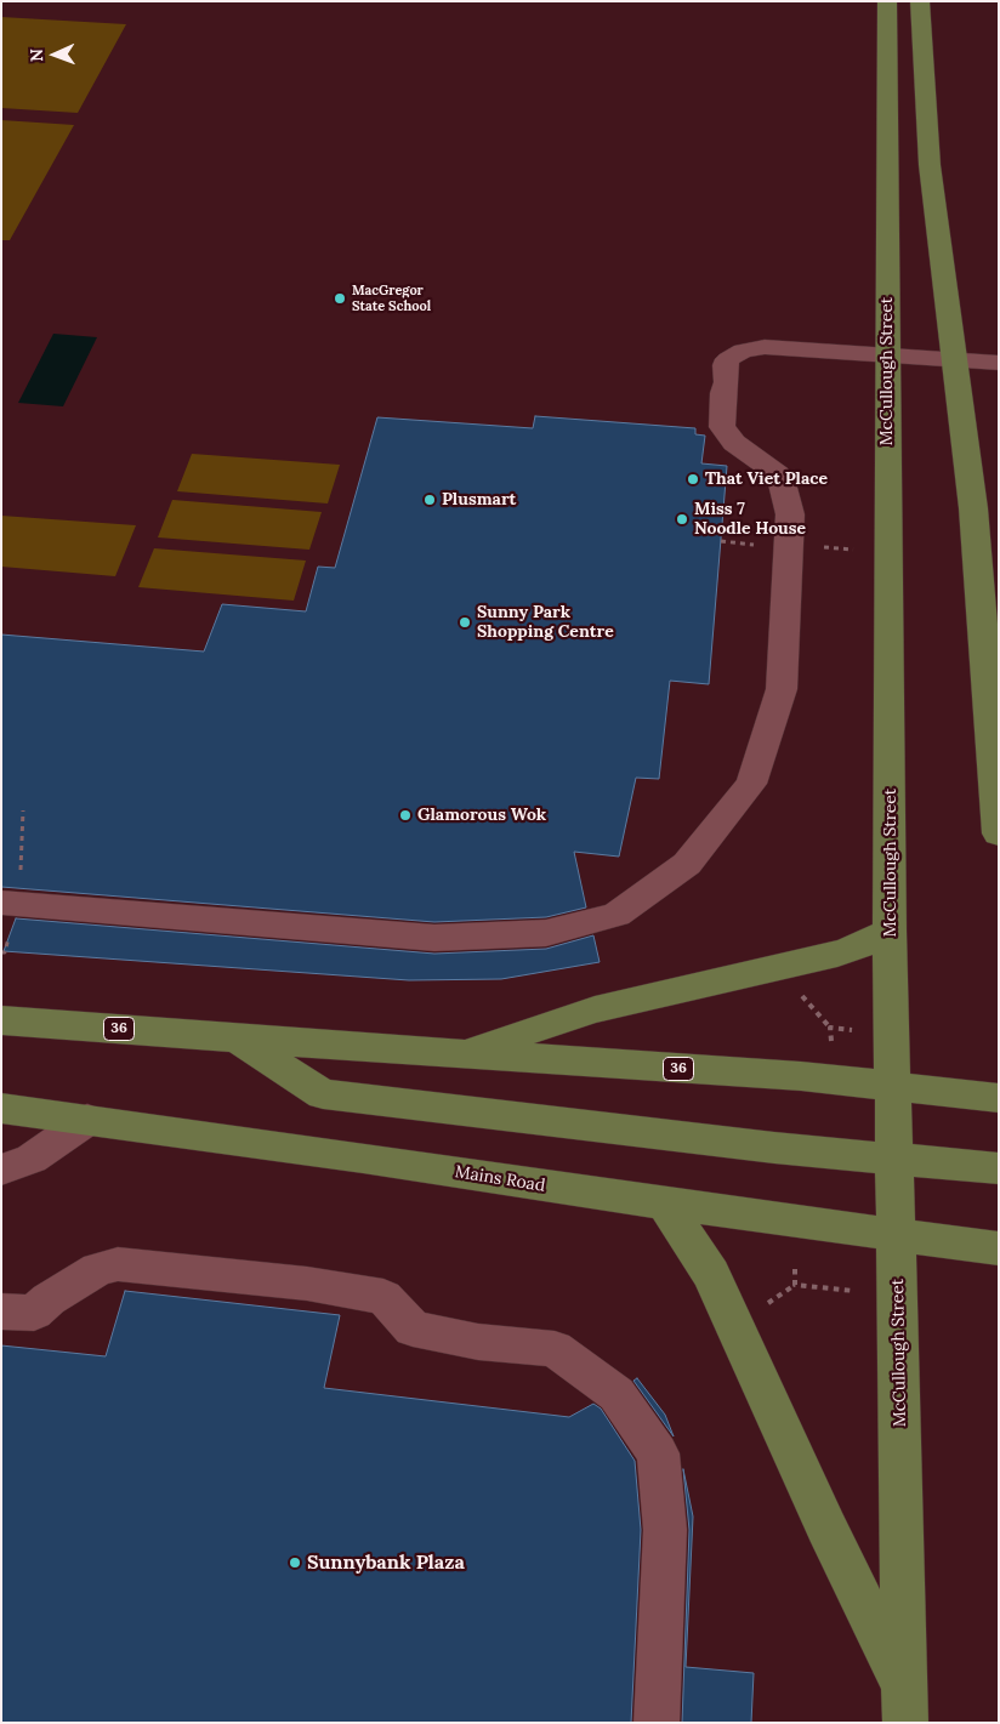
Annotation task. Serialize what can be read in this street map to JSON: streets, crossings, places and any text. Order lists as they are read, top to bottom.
{
  "streets": {
    "main road": ["McCullough Street", "36", "Mains Road"]
  },
  "crossings": [
    ["McCullough Street", "36"],
    ["McCullough Street", "Mains Road"]
  ],
  "places": [
    "MacGregor State School",
    "That Viet Place",
    "Plusmart",
    "Miss 7 Noodle House",
    "Sunny Park Shopping Centre",
    "Glamorous Wok",
    "Sunnybank Plaza"
  ],
  "north": "left"
}
